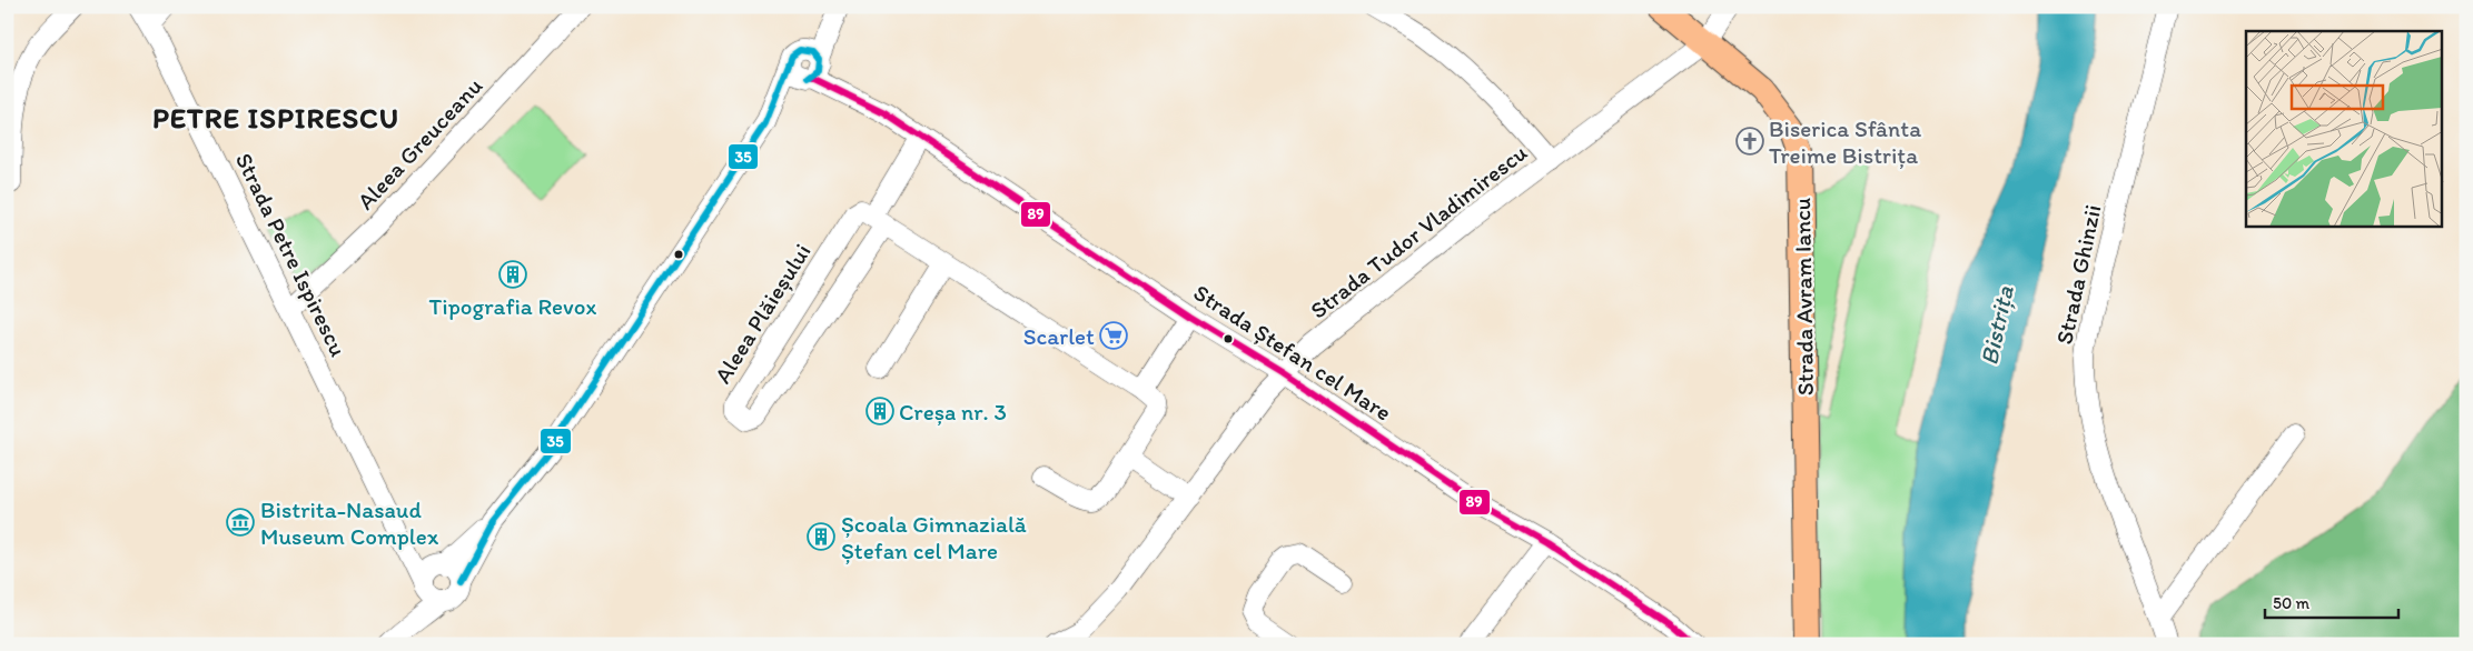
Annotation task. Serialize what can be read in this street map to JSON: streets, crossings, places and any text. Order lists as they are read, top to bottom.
{
  "streets": {
    "main road": ["Strada Avram Iancu"],
    "street": [
      "Aleea Greuceanu",
      "Strada Tudor Vladimirescu",
      "Strada Petre Ispirescu",
      "Strada Ghinzii",
      "Aleea Plăieșului",
      "Strada Ștefan cel Mare"
    ]
  },
  "crossings": [
    ["Aleea Greuceanu", "Strada Petre Ispirescu"],
    ["Strada Tudor Vladimirescu", "Strada Avram Iancu"],
    ["Strada Tudor Vladimirescu", "Strada Ștefan cel Mare"],
    ["Aleea Plăieșului", "Strada Ștefan cel Mare"]
  ],
  "districts": ["PETRE ISPIRESCU"],
  "water": ["Bistrița"],
  "places": {
    "church": ["Biserica Sfânta Treime Bistrița"],
    "building": ["Tipografia Revox", "Creșa nr. 3", "Școala Gimnazială Ștefan cel Mare"],
    "supermarket": ["Scarlet"],
    "museum": ["Bistrita-Nasaud Museum Complex"]
  },
  "lines": ["transit line 35", "transit line 89"],
  "scale_bar": "50 m"
}
